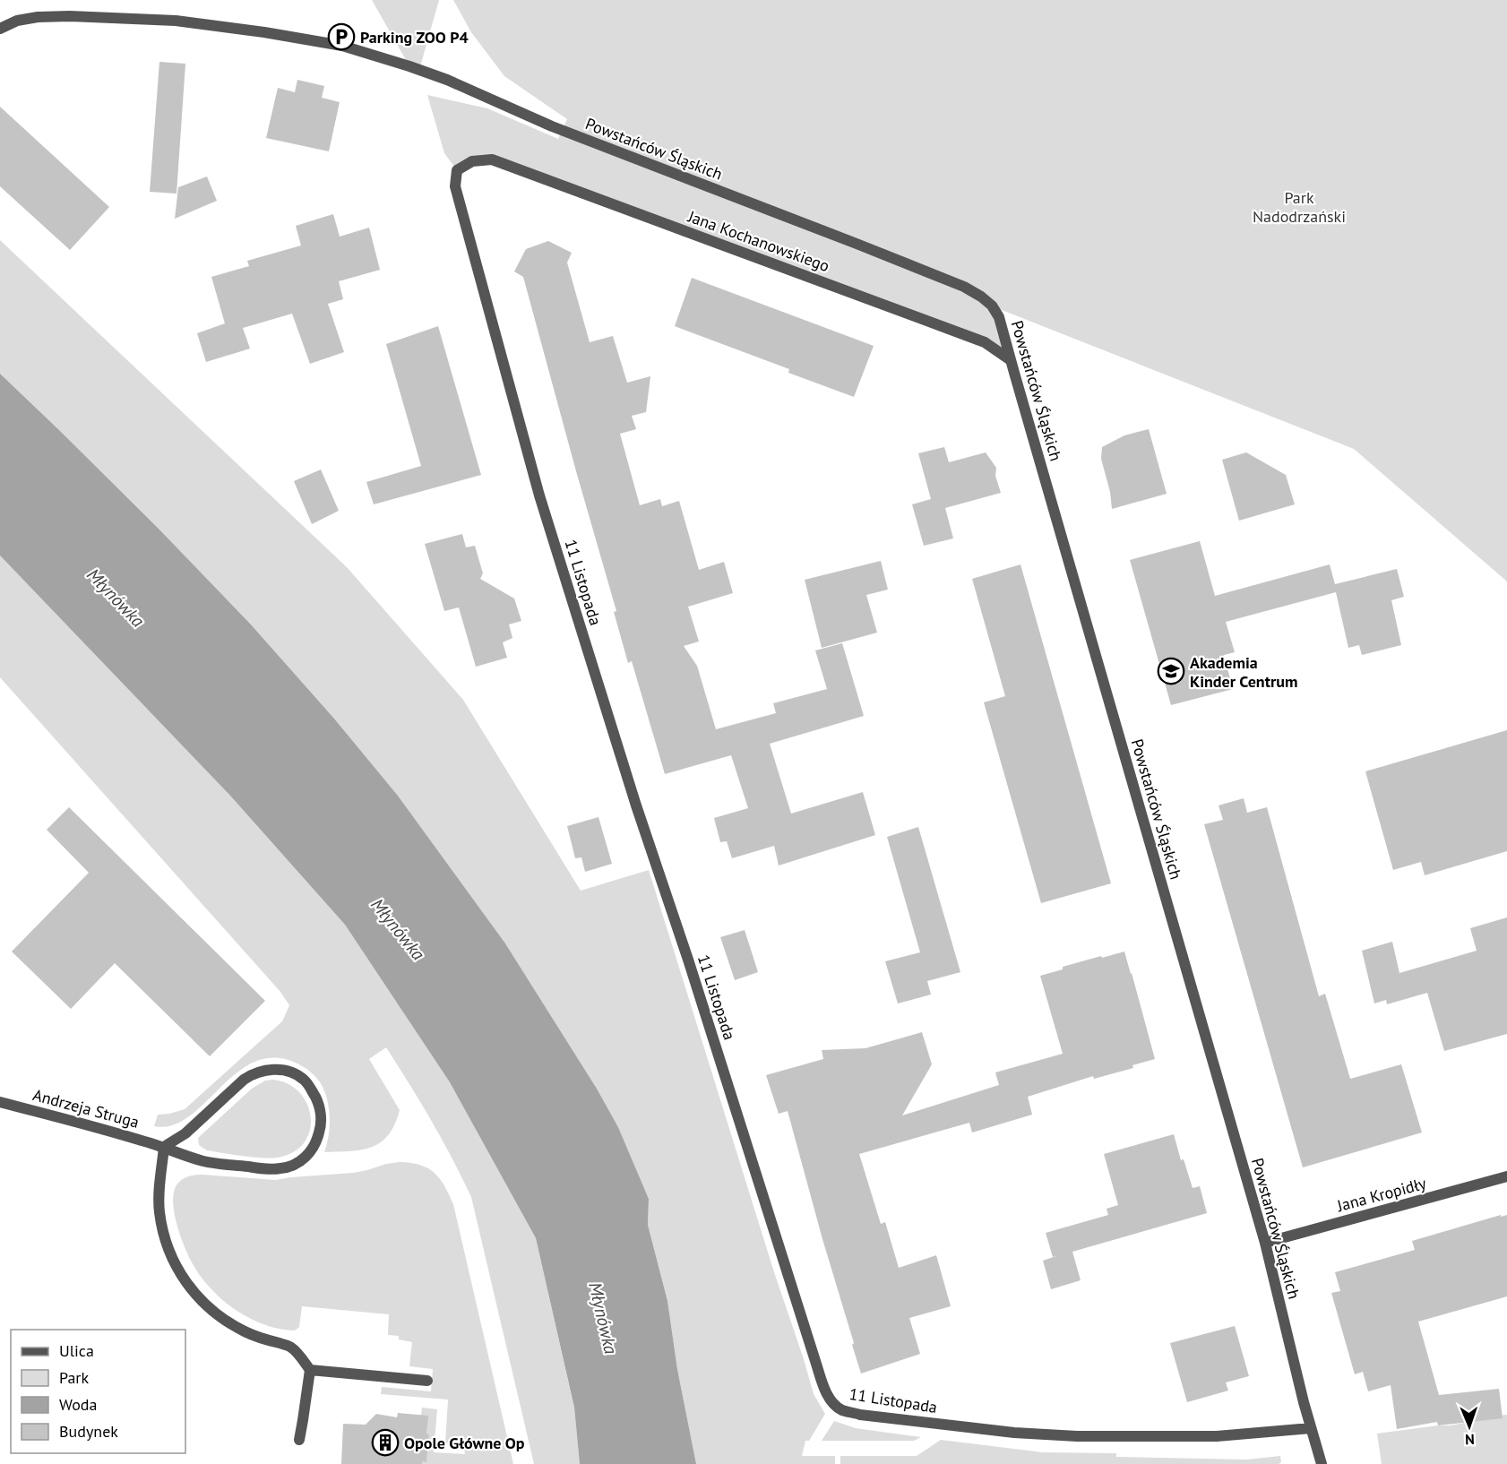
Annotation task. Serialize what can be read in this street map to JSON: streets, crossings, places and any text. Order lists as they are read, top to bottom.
{
  "streets": {
    "street": [
      "Powstańców Śląskich",
      "Jana Kochanowskiego",
      "11 Listopada",
      "Andrzeja Struga",
      "Jana Kropidły"
    ]
  },
  "crossings": [
    ["Powstańców Śląskich", "Jana Kochanowskiego"],
    ["Powstańców Śląskich", "11 Listopada"],
    ["Powstańców Śląskich", "Jana Kropidły"],
    ["Jana Kochanowskiego", "11 Listopada"]
  ],
  "water": ["Młynówka"],
  "parks": ["Park Nadodrzański"],
  "places": {
    "parking": ["Parking ZOO P4"],
    "school or university": ["Akademia Kinder Centrum"],
    "building": ["Opole Główne Op"]
  },
  "legend": [
    "Ulica",
    "Park",
    "Woda",
    "Budynek"
  ],
  "north": "bottom"
}
